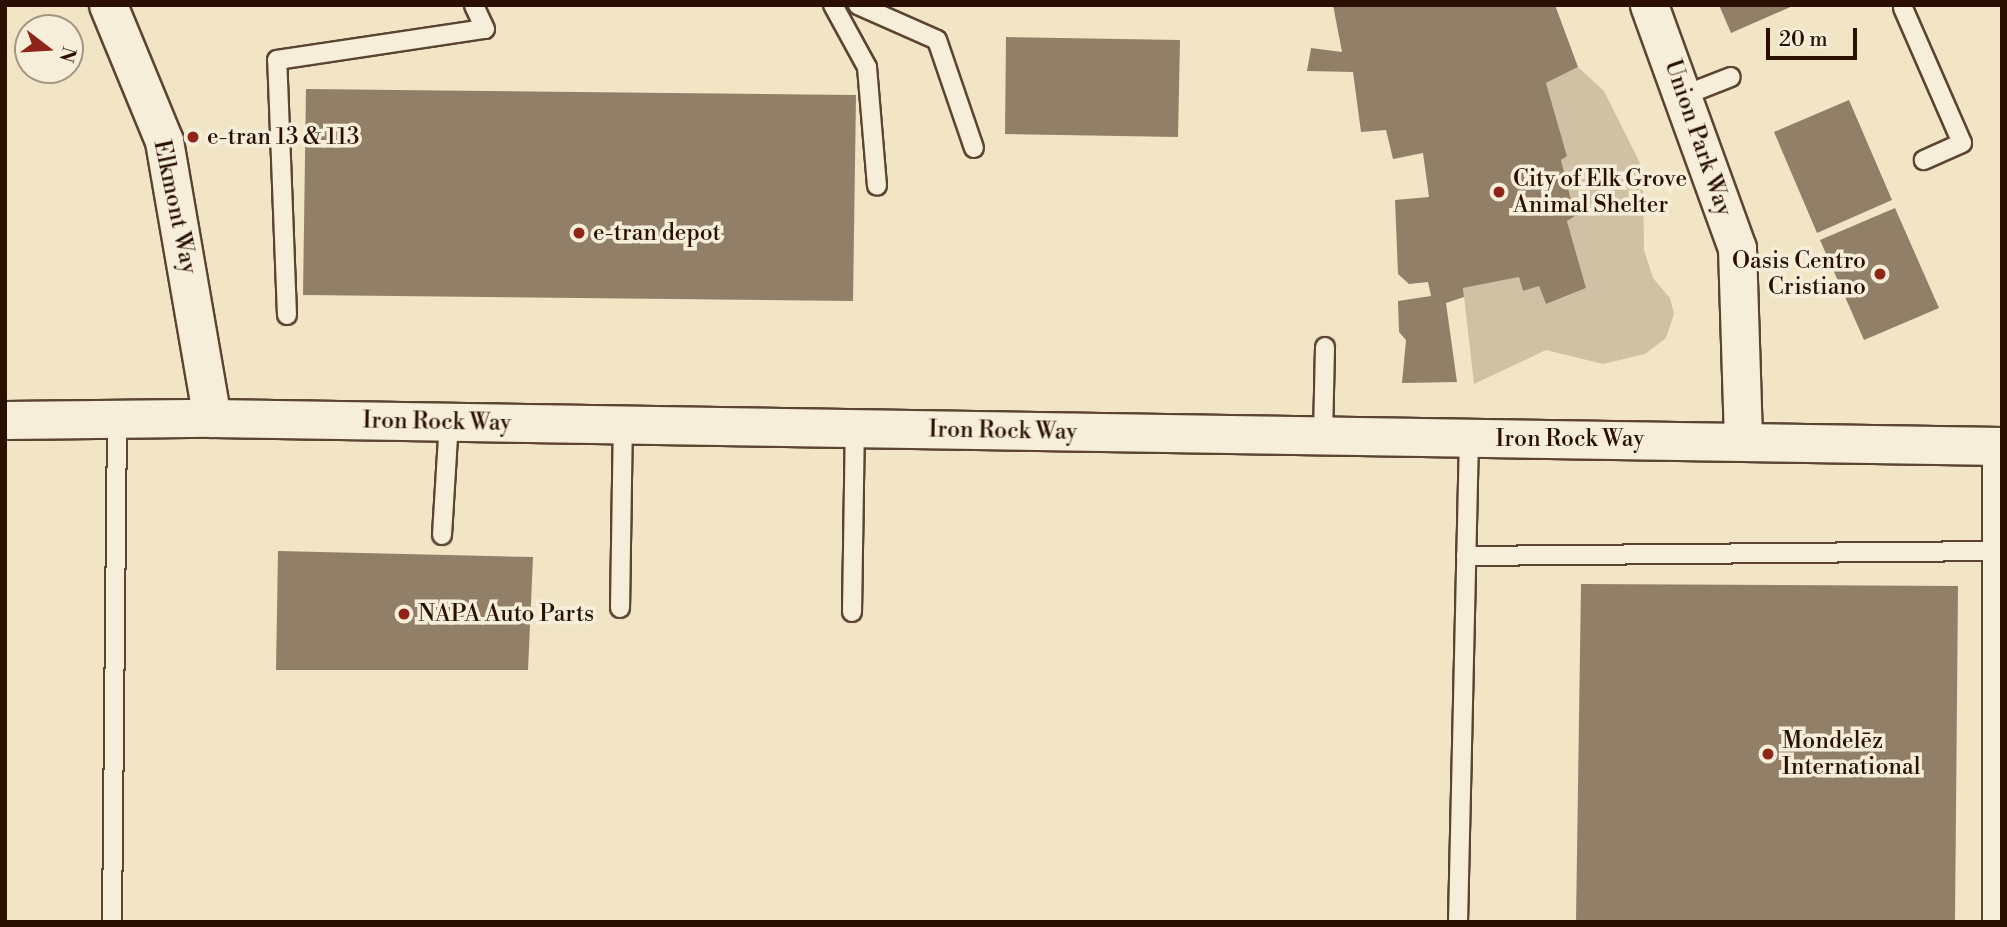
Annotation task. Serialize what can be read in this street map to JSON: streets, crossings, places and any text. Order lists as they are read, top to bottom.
{
  "streets": {
    "street": ["Union Park Way", "Elkmont Way", "Iron Rock Way"]
  },
  "crossings": [
    ["Union Park Way", "Iron Rock Way"],
    ["Elkmont Way", "Iron Rock Way"]
  ],
  "places": [
    "e-tran 13 & 113",
    "City of Elk Grove Animal Shelter",
    "e-tran depot",
    "Oasis Centro Cristiano",
    "NAPA Auto Parts",
    "Mondelēz International"
  ],
  "scale_bar": "20 m",
  "north": "right"
}
